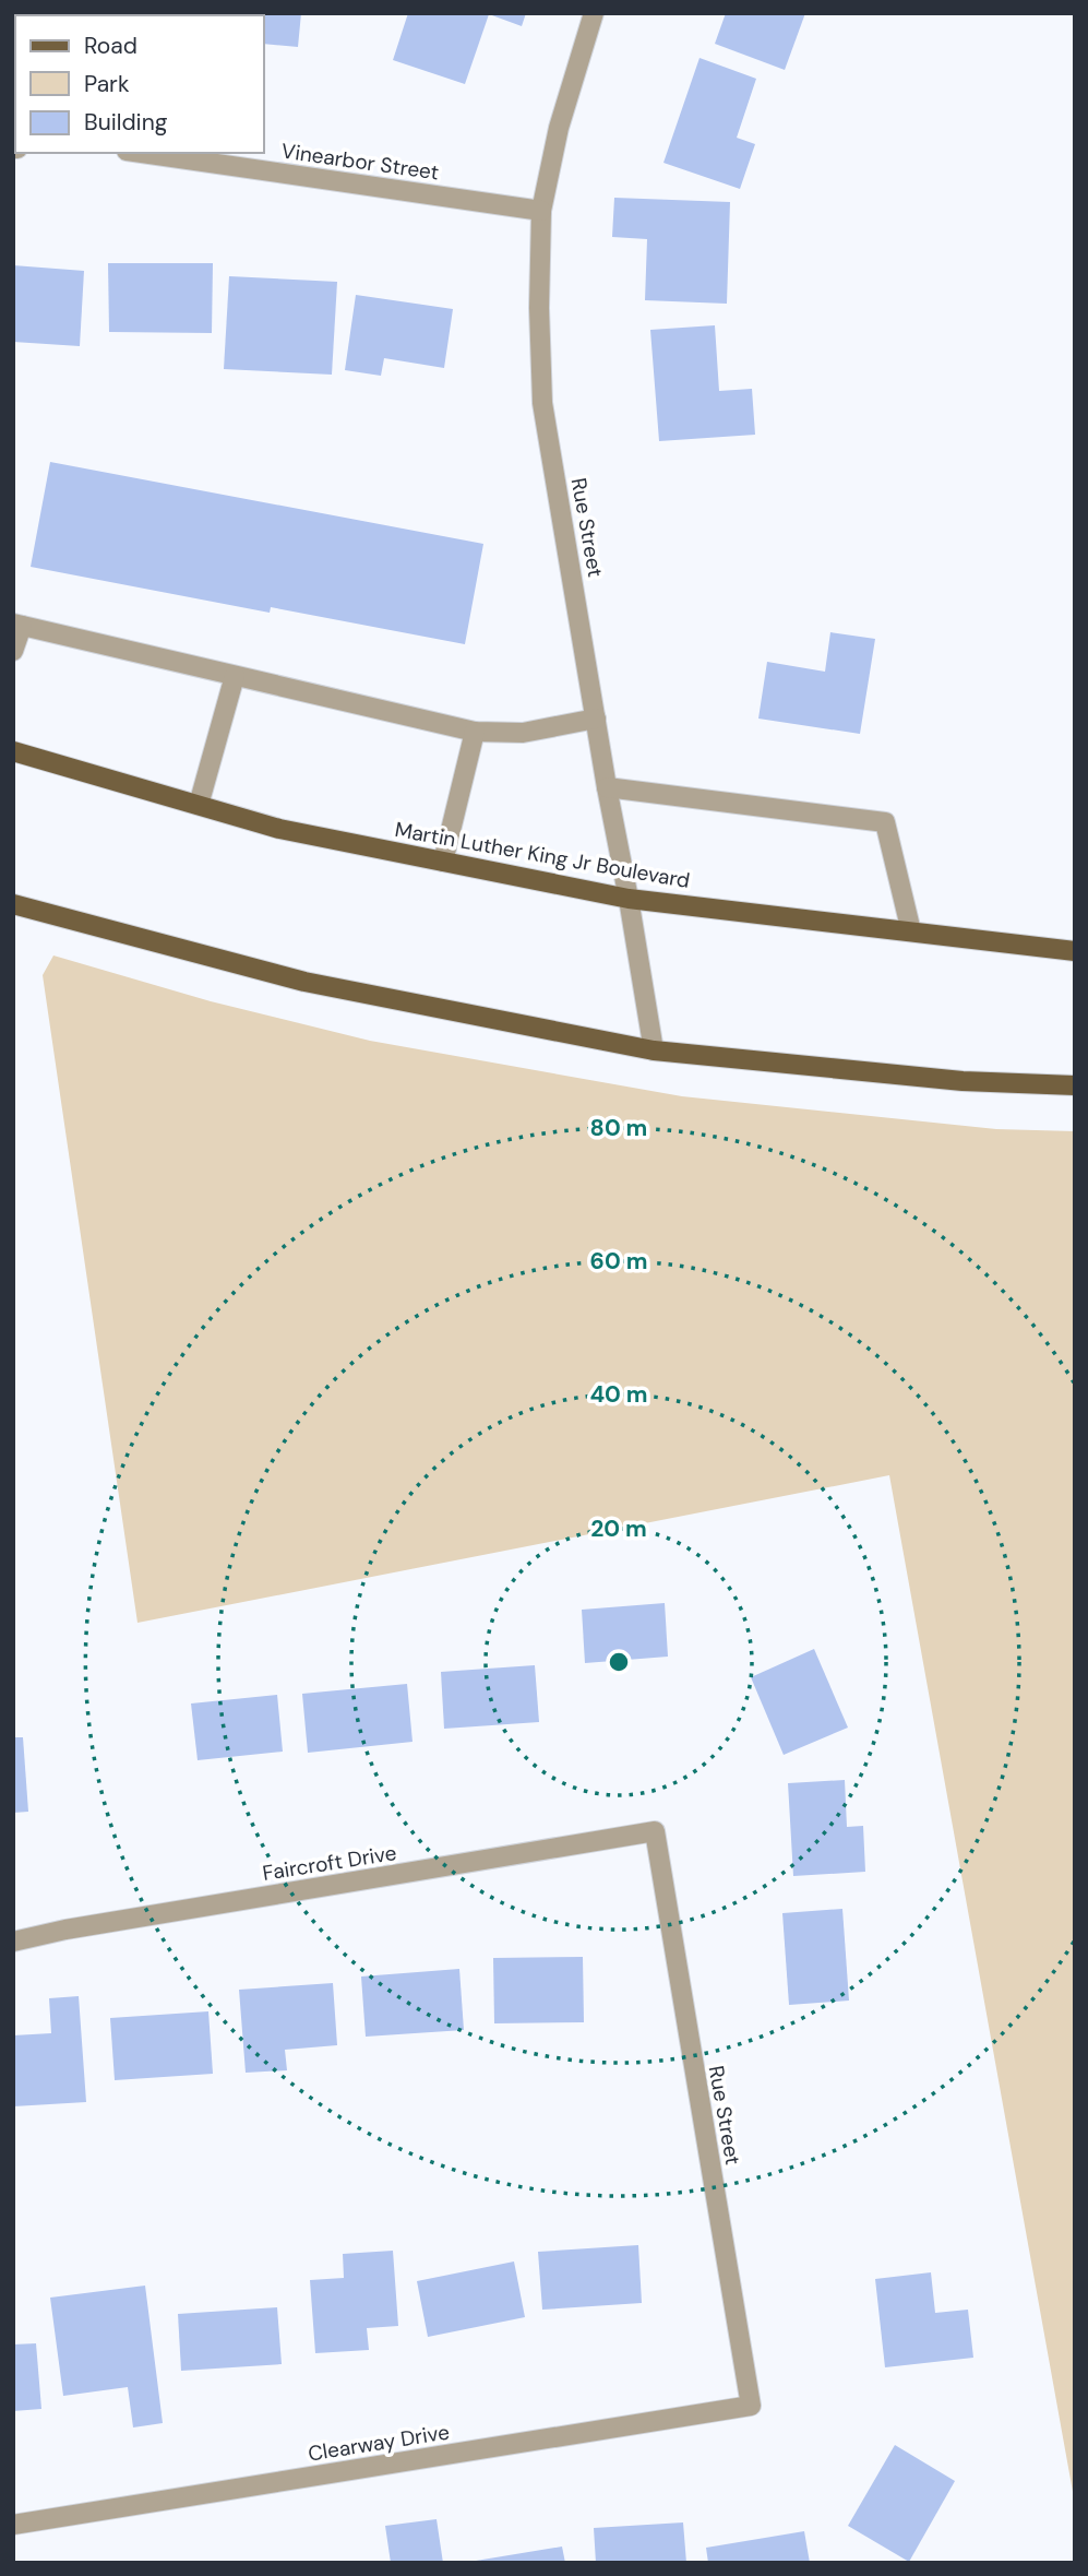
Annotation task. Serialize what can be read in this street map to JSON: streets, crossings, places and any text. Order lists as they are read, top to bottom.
{
  "streets": {
    "main road": ["Martin Luther King Jr Boulevard"],
    "street": [
      "Vinearbor Street",
      "Rue Street",
      "Faircroft Drive",
      "Clearway Drive"
    ]
  },
  "crossings": [
    ["Vinearbor Street", "Rue Street"],
    ["Rue Street", "Martin Luther King Jr Boulevard"],
    ["Rue Street", "Faircroft Drive"],
    ["Rue Street", "Clearway Drive"]
  ],
  "legend": ["Road", "Park", "Building"],
  "rings": [
    "80 m",
    "60 m",
    "40 m",
    "20 m"
  ]
}
